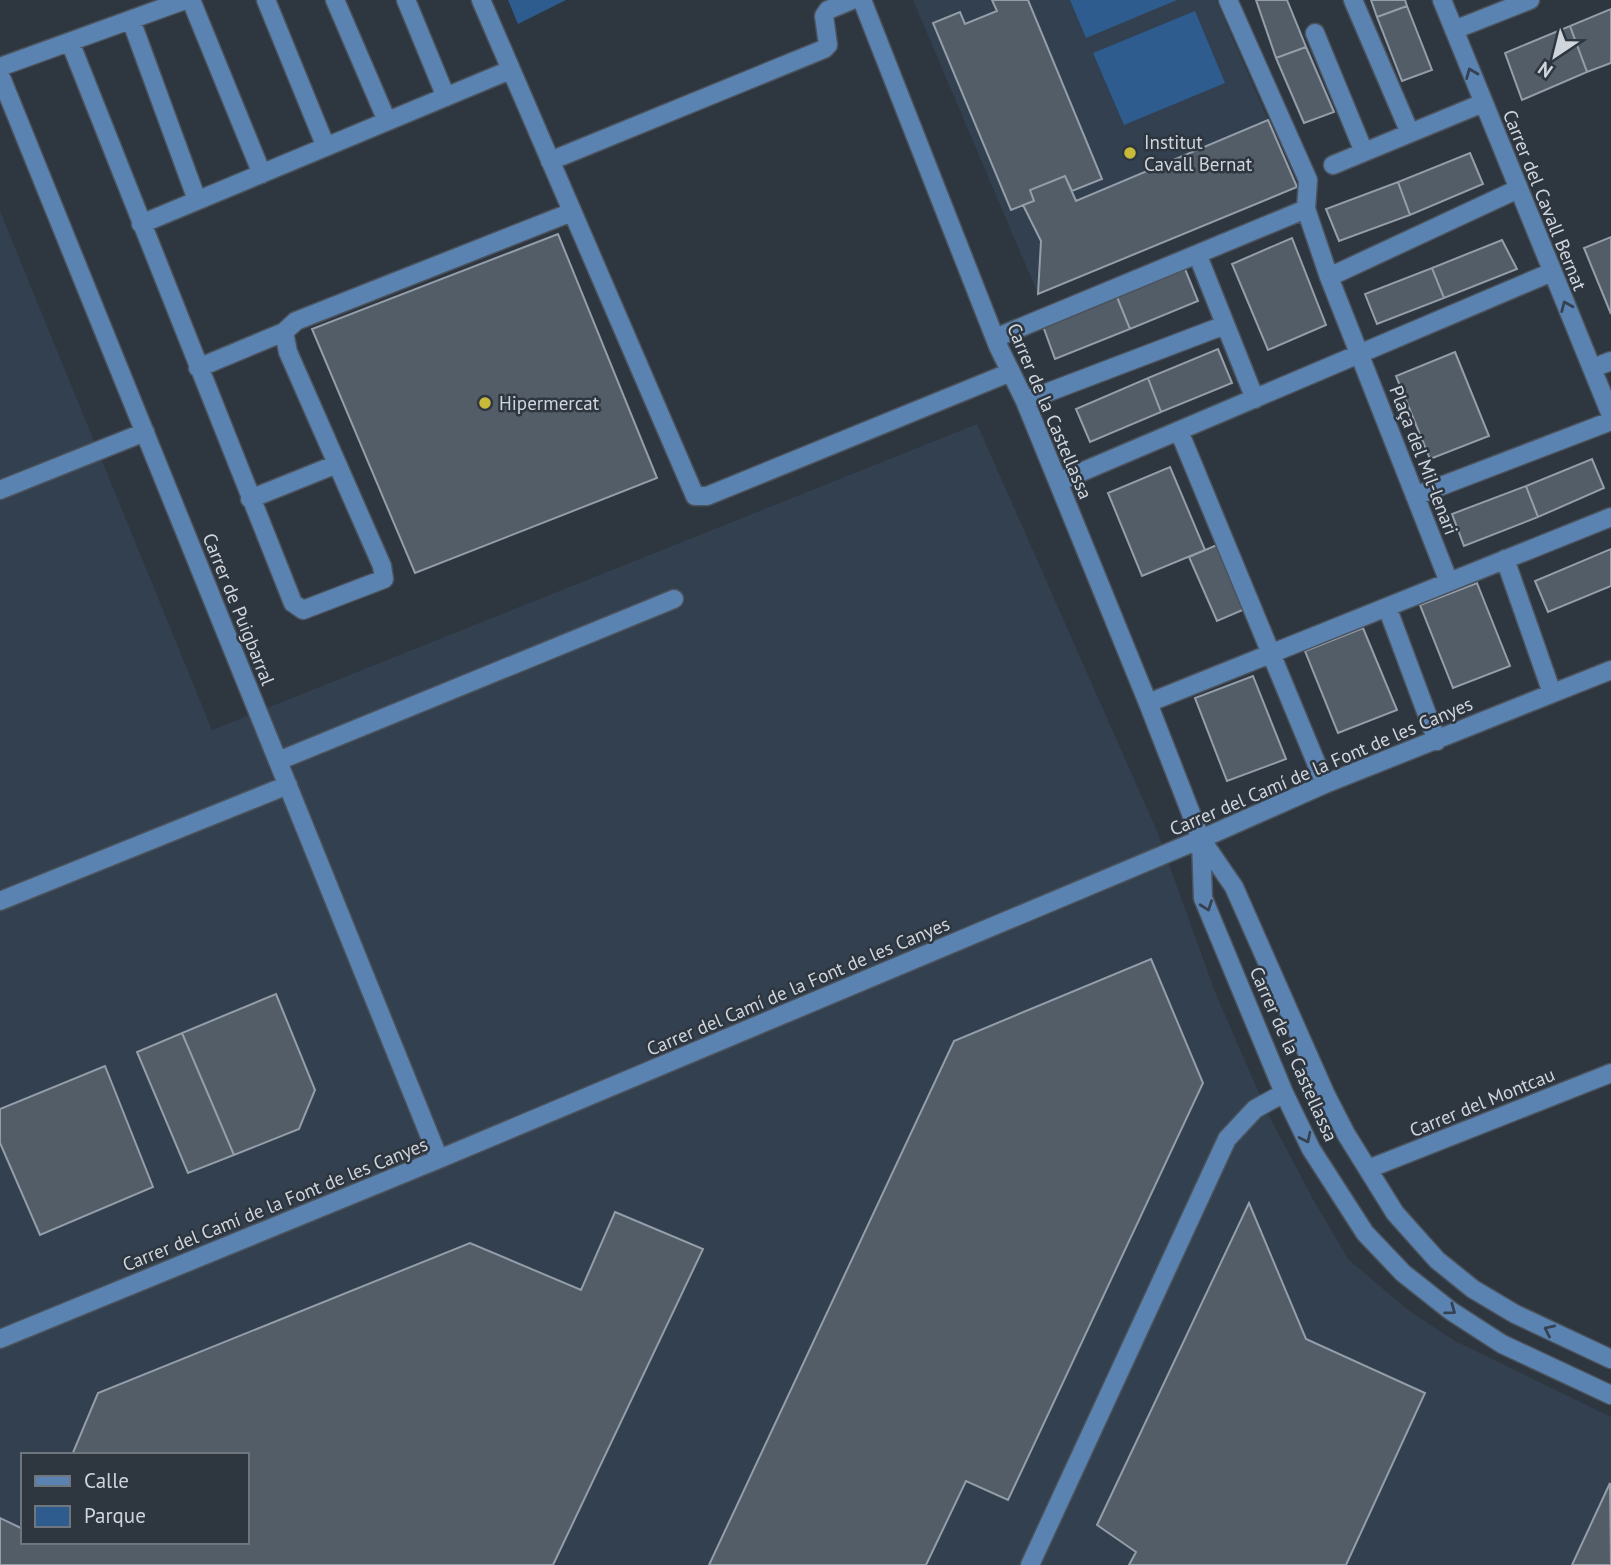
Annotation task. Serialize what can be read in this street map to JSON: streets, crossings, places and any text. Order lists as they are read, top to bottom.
{
  "streets": {
    "street": [
      "Carrer del Cavall Bernat",
      "Carrer de la Castellassa",
      "Plaça del Mil-lenari",
      "Carrer de Puigbarral",
      "Carrer del Camí de la Font de les Canyes",
      "Carrer del Montcau"
    ]
  },
  "crossings": [
    ["Carrer de la Castellassa", "Carrer del Camí de la Font de les Canyes"],
    ["Carrer de la Castellassa", "Carrer del Montcau"],
    ["Carrer de Puigbarral", "Carrer del Camí de la Font de les Canyes"]
  ],
  "places": ["Institut Cavall Bernat", "Hipermercat"],
  "legend": ["Calle", "Parque"],
  "north": "bottom left"
}
